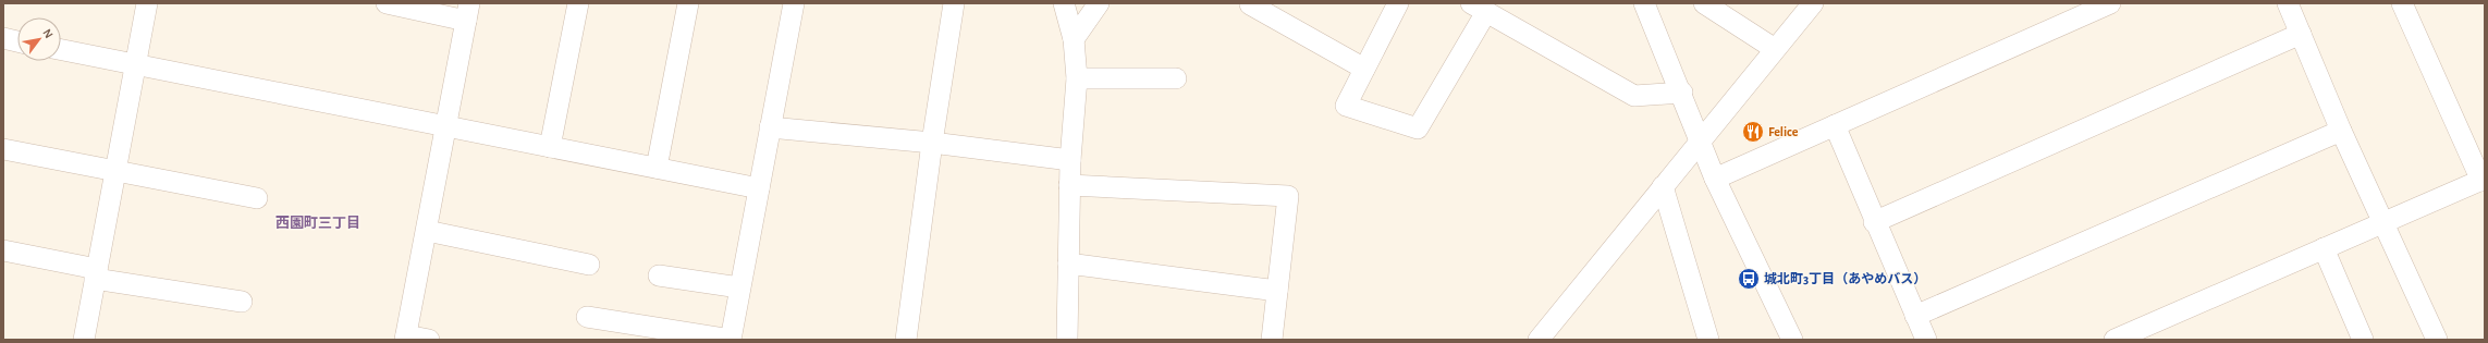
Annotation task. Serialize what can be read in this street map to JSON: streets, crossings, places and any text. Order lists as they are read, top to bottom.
{
  "districts": ["西園町三丁目"],
  "places": {
    "restaurant": ["Felice"],
    "bus stop": ["城北町3丁目（あやめバス）"]
  },
  "north": "top right"
}
